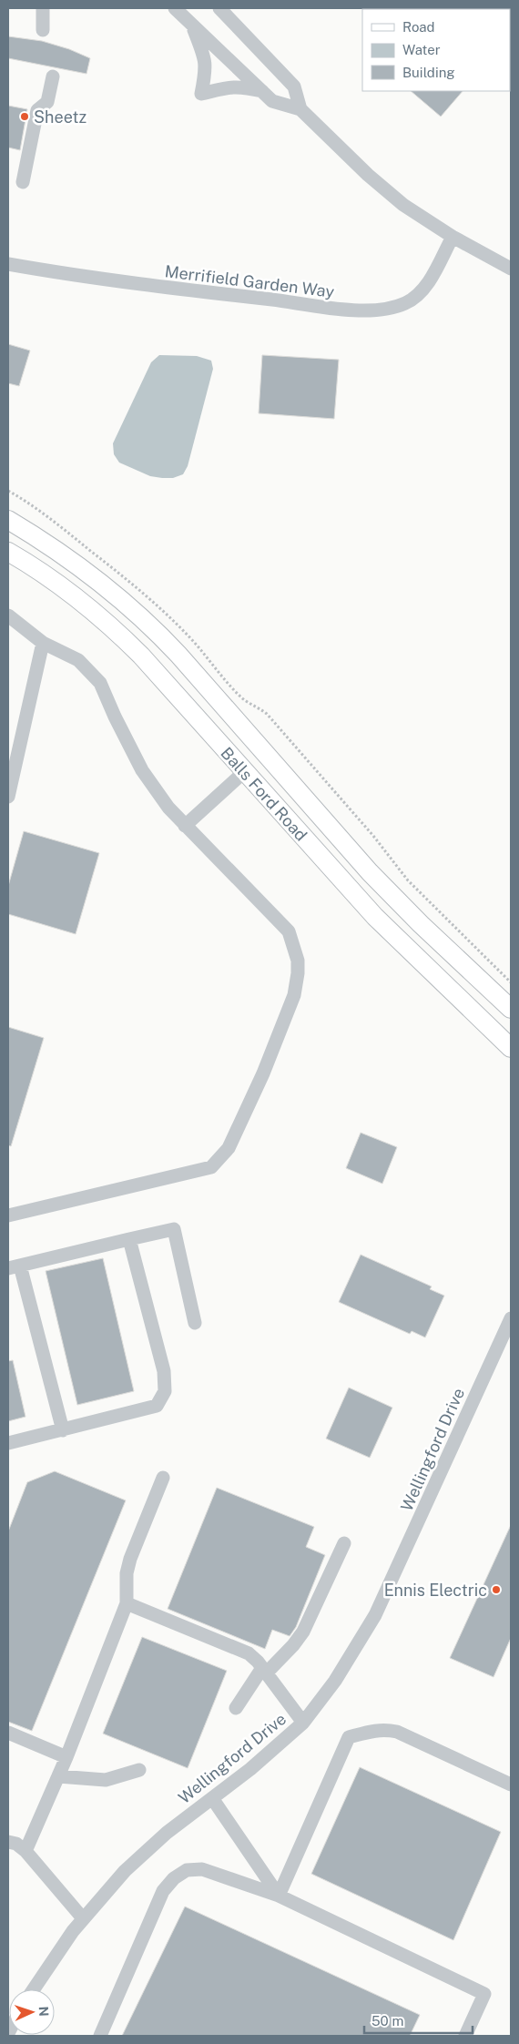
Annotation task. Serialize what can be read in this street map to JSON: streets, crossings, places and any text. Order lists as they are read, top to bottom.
{
  "streets": {
    "main road": ["Balls Ford Road"],
    "street": ["Merrifield Garden Way", "Wellingford Drive"]
  },
  "places": ["Sheetz", "Ennis Electric"],
  "legend": ["Road", "Water", "Building"],
  "scale_bar": "50 m",
  "north": "right"
}
